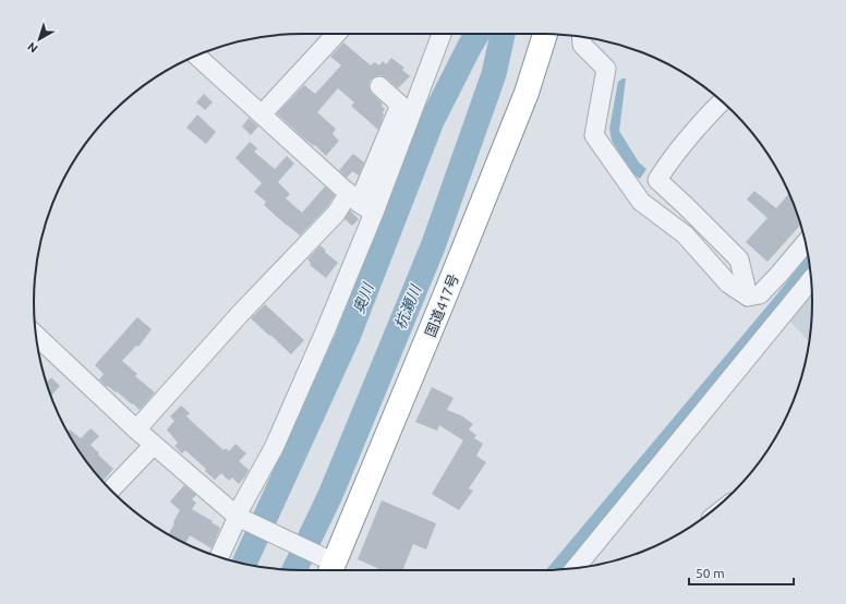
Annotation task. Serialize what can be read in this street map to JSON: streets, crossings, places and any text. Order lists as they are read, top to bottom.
{
  "streets": {
    "highway": ["国道417号"]
  },
  "water": ["奥川", "杭瀬川"],
  "scale_bar": "50 m",
  "north": "bottom left"
}
